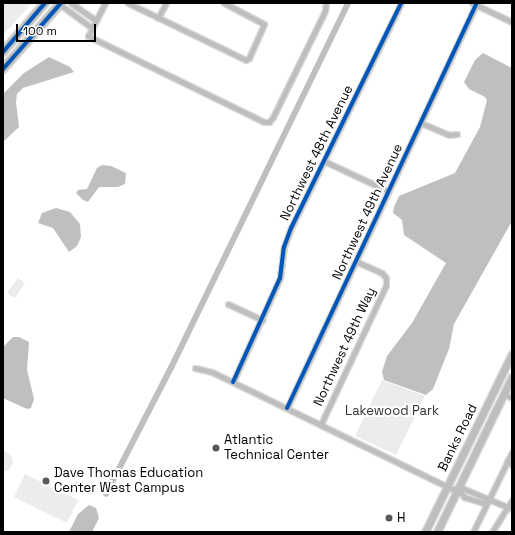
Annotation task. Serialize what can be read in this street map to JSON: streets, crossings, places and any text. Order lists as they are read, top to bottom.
{
  "streets": {
    "street": [
      "Northwest 48th Avenue",
      "Northwest 49th Avenue",
      "Northwest 49th Way",
      "Banks Road"
    ]
  },
  "crossings": [
    ["Northwest 49th Avenue", "Northwest 49th Way"]
  ],
  "parks": ["Lakewood Park"],
  "places": ["Atlantic Technical Center", "Dave Thomas Education Center West Campus", "H"],
  "scale_bar": "100 m"
}
